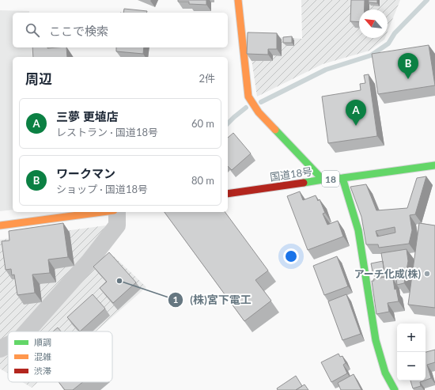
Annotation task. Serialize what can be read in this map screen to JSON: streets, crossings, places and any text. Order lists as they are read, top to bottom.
{
  "streets": {
    "main road": ["国道18号", "18"]
  },
  "places": ["アーチ化成(株)", "(株)宮下電工"],
  "legend": ["順調", "混雑", "渋滞"],
  "north": "top left",
  "page": {
    "search": "ここで検索",
    "pins": ["B", "A"],
    "heading": ["周辺", "2件"],
    "list": [
      {
        "mark": "A",
        "name": "三夢 更埴店",
        "note": "レストラン · 国道18号",
        "value": "60 m"
      },
      {
        "mark": "B",
        "name": "ワークマン",
        "note": "ショップ · 国道18号",
        "value": "80 m"
      }
    ],
    "map_buttons": ["+", "−"]
  }
}
